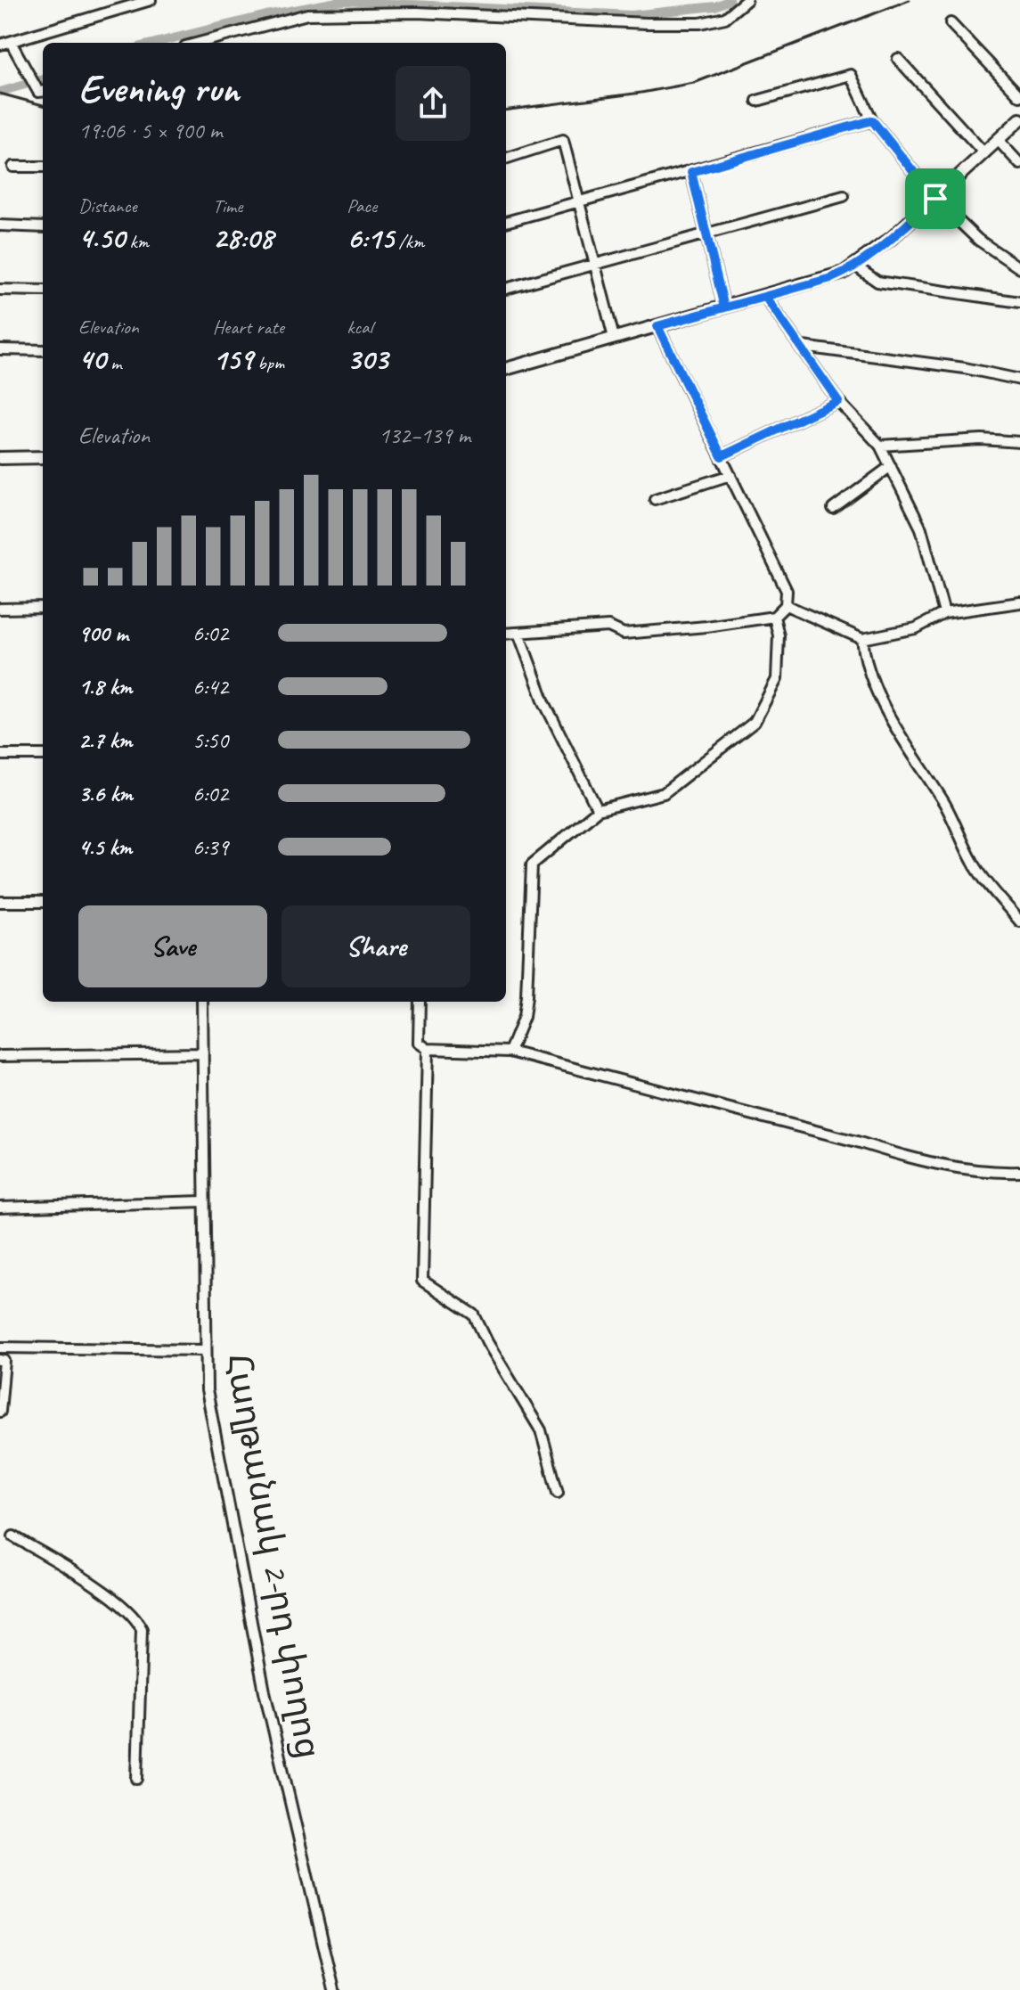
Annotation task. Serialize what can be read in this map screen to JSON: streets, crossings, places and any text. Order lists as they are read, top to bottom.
{
  "streets": {
    "street": ["Հաղթանակ 2-րդ փողոց"]
  },
  "page": {
    "heading": ["Evening run", "19:06 · 5 × 900 m"],
    "stats": [
      ["Distance", "4.50 km"],
      ["Time", "28:08"],
      ["Pace", "6:15 /km"],
      ["Elevation", "40 m"],
      ["Heart rate", "159 bpm"],
      ["kcal", "303"]
    ],
    "chart": ["Elevation", "132–139 m"],
    "list": [
      {
        "name": "900 m",
        "note": "6:02"
      },
      {
        "name": "1.8 km",
        "note": "6:42"
      },
      {
        "name": "2.7 km",
        "note": "5:50"
      },
      {
        "name": "3.6 km",
        "note": "6:02"
      },
      {
        "name": "4.5 km",
        "note": "6:39"
      }
    ],
    "buttons": ["Save", "Share"]
  }
}
